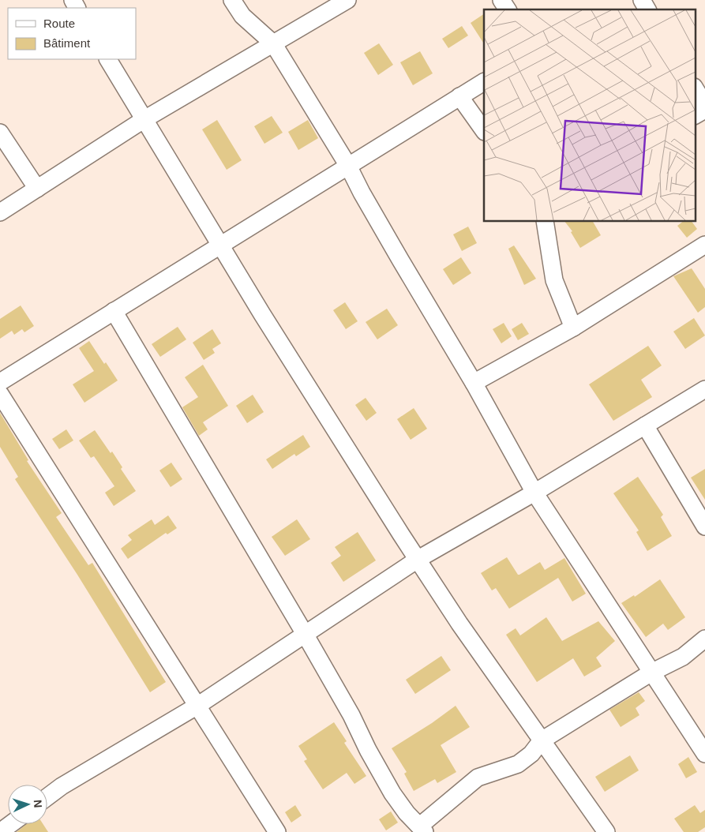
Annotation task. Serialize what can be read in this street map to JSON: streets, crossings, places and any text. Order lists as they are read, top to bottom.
{
  "legend": ["Route", "Bâtiment"],
  "north": "right"
}
